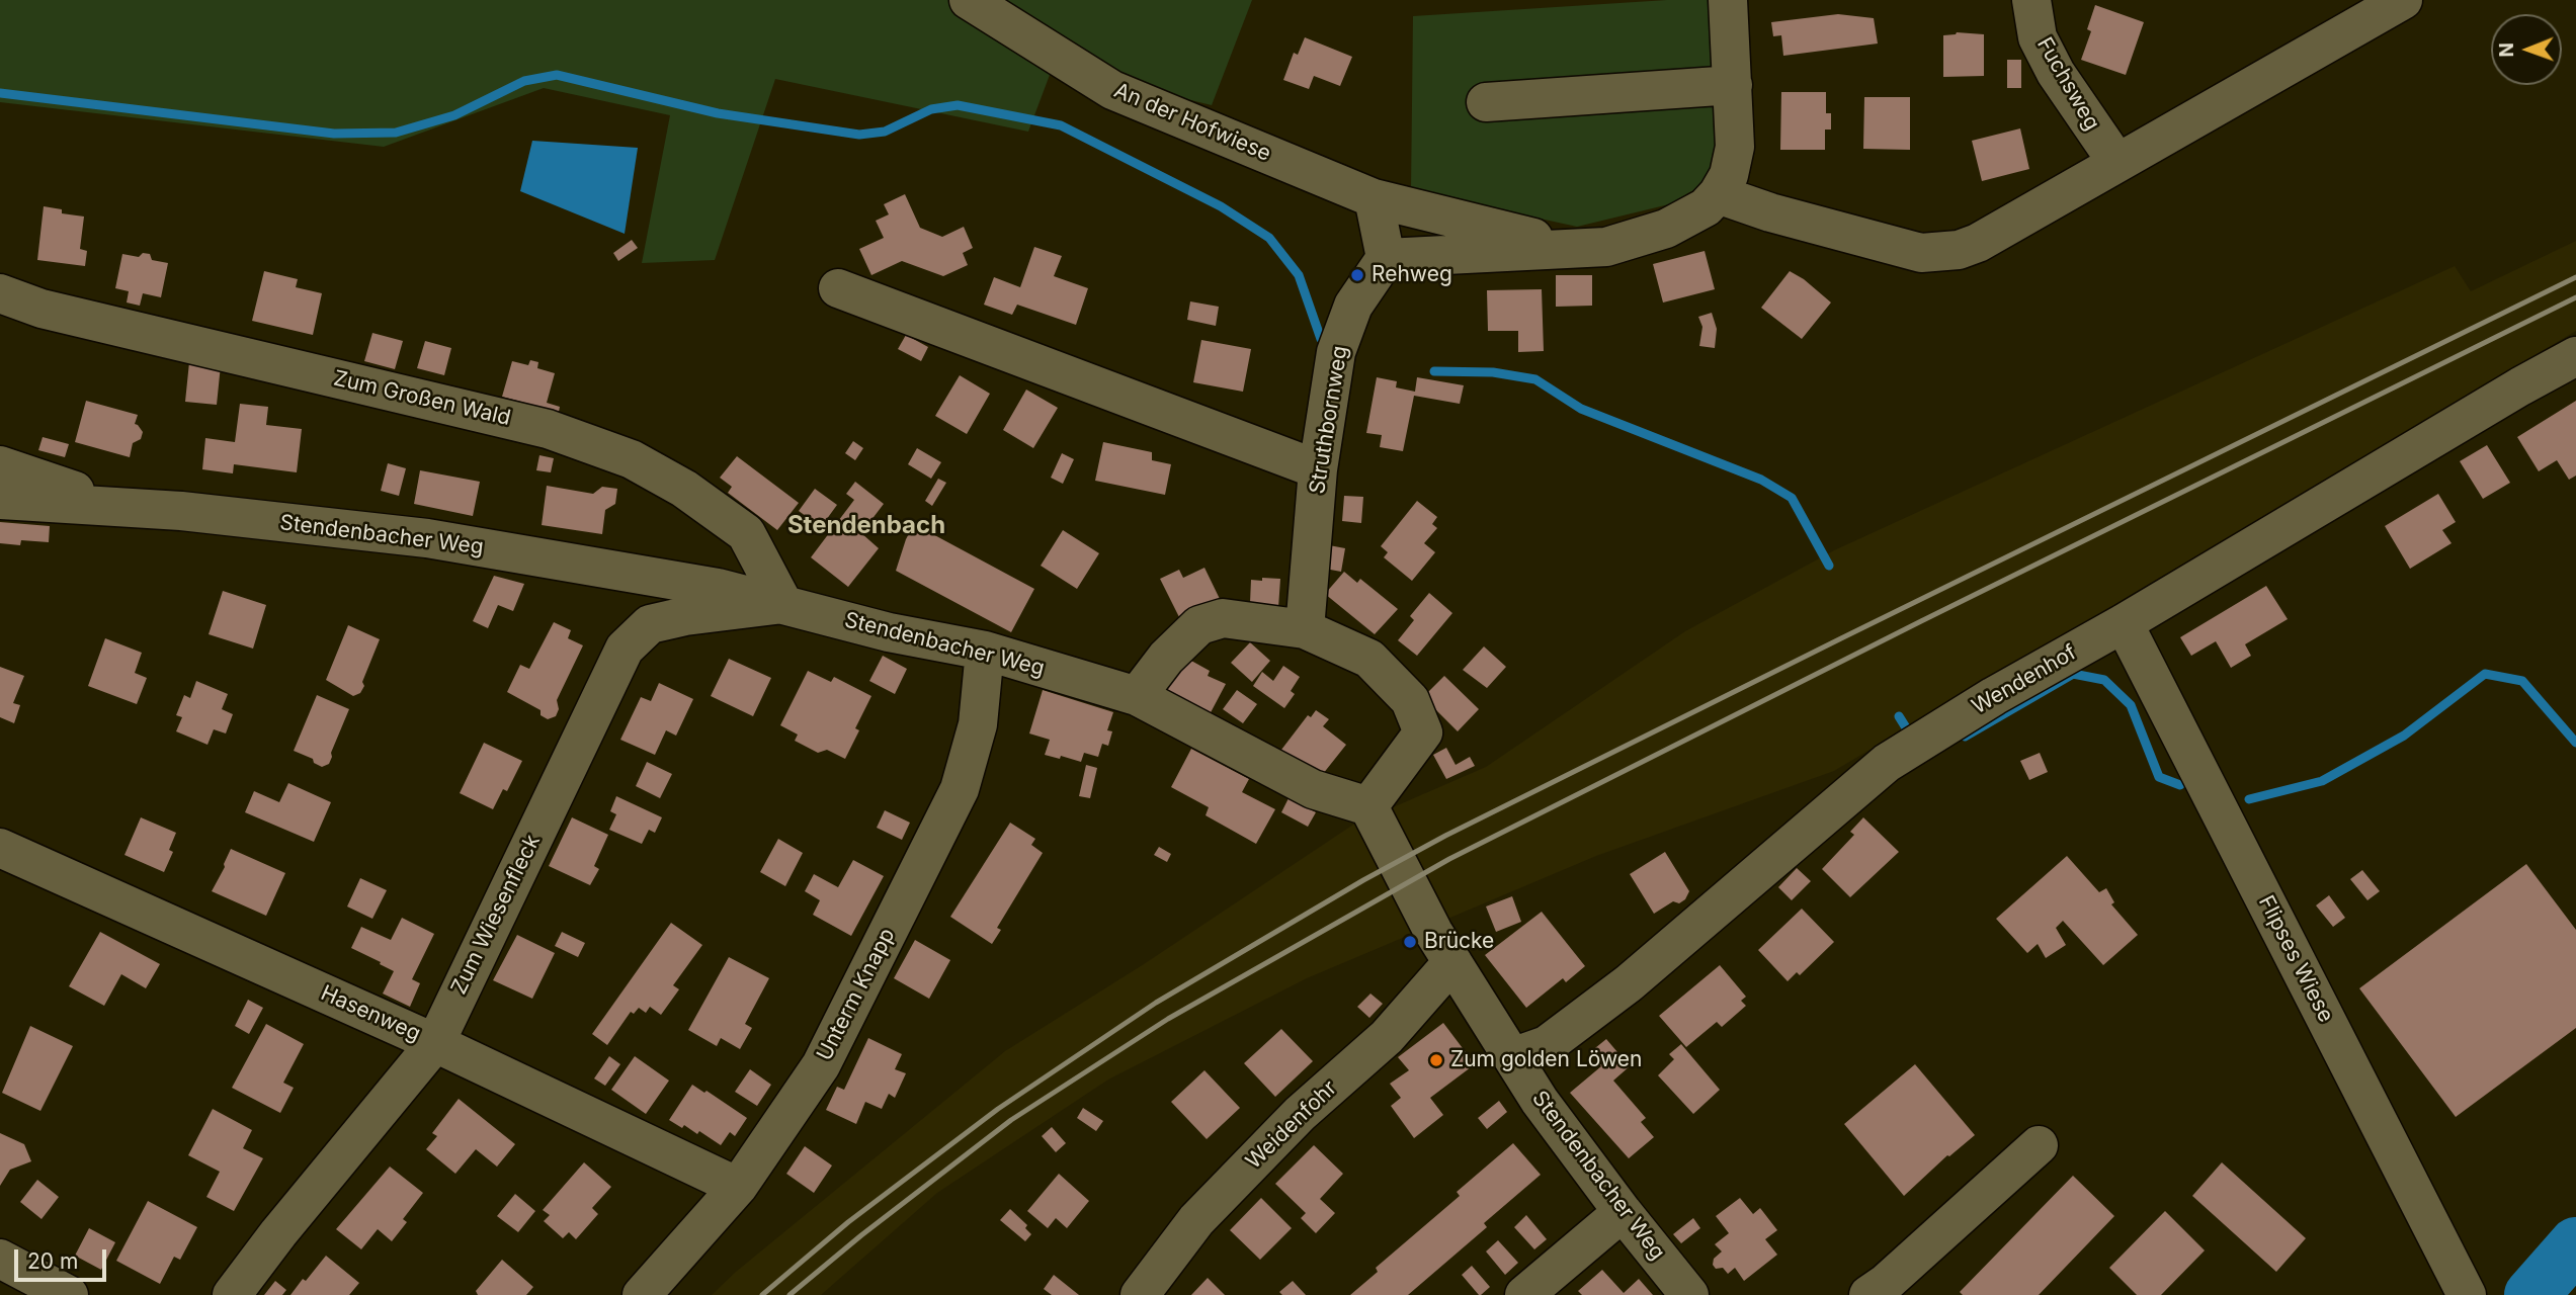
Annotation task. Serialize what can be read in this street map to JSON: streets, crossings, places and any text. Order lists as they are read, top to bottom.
{
  "streets": {
    "street": [
      "Fuchsweg",
      "An der Hofwiese",
      "Zum Großen Wald",
      "Struthbornweg",
      "Stendenbacher Weg",
      "Wendenhof",
      "Zum Wiesenfleck",
      "Flipses Wiese",
      "Unterm Knapp",
      "Hasenweg",
      "Weidenfohr"
    ]
  },
  "crossings": [
    ["Zum Großen Wald", "Stendenbacher Weg"],
    ["Zum Großen Wald", "Zum Wiesenfleck"],
    ["Stendenbacher Weg", "Wendenhof"],
    ["Stendenbacher Weg", "Zum Wiesenfleck"],
    ["Stendenbacher Weg", "Unterm Knapp"],
    ["Stendenbacher Weg", "Weidenfohr"],
    ["Wendenhof", "Flipses Wiese"],
    ["Zum Wiesenfleck", "Hasenweg"],
    ["Unterm Knapp", "Hasenweg"]
  ],
  "districts": ["Stendenbach"],
  "places": ["Rehweg", "Brücke", "Zum golden Löwen"],
  "scale_bar": "20 m",
  "north": "left"
}
